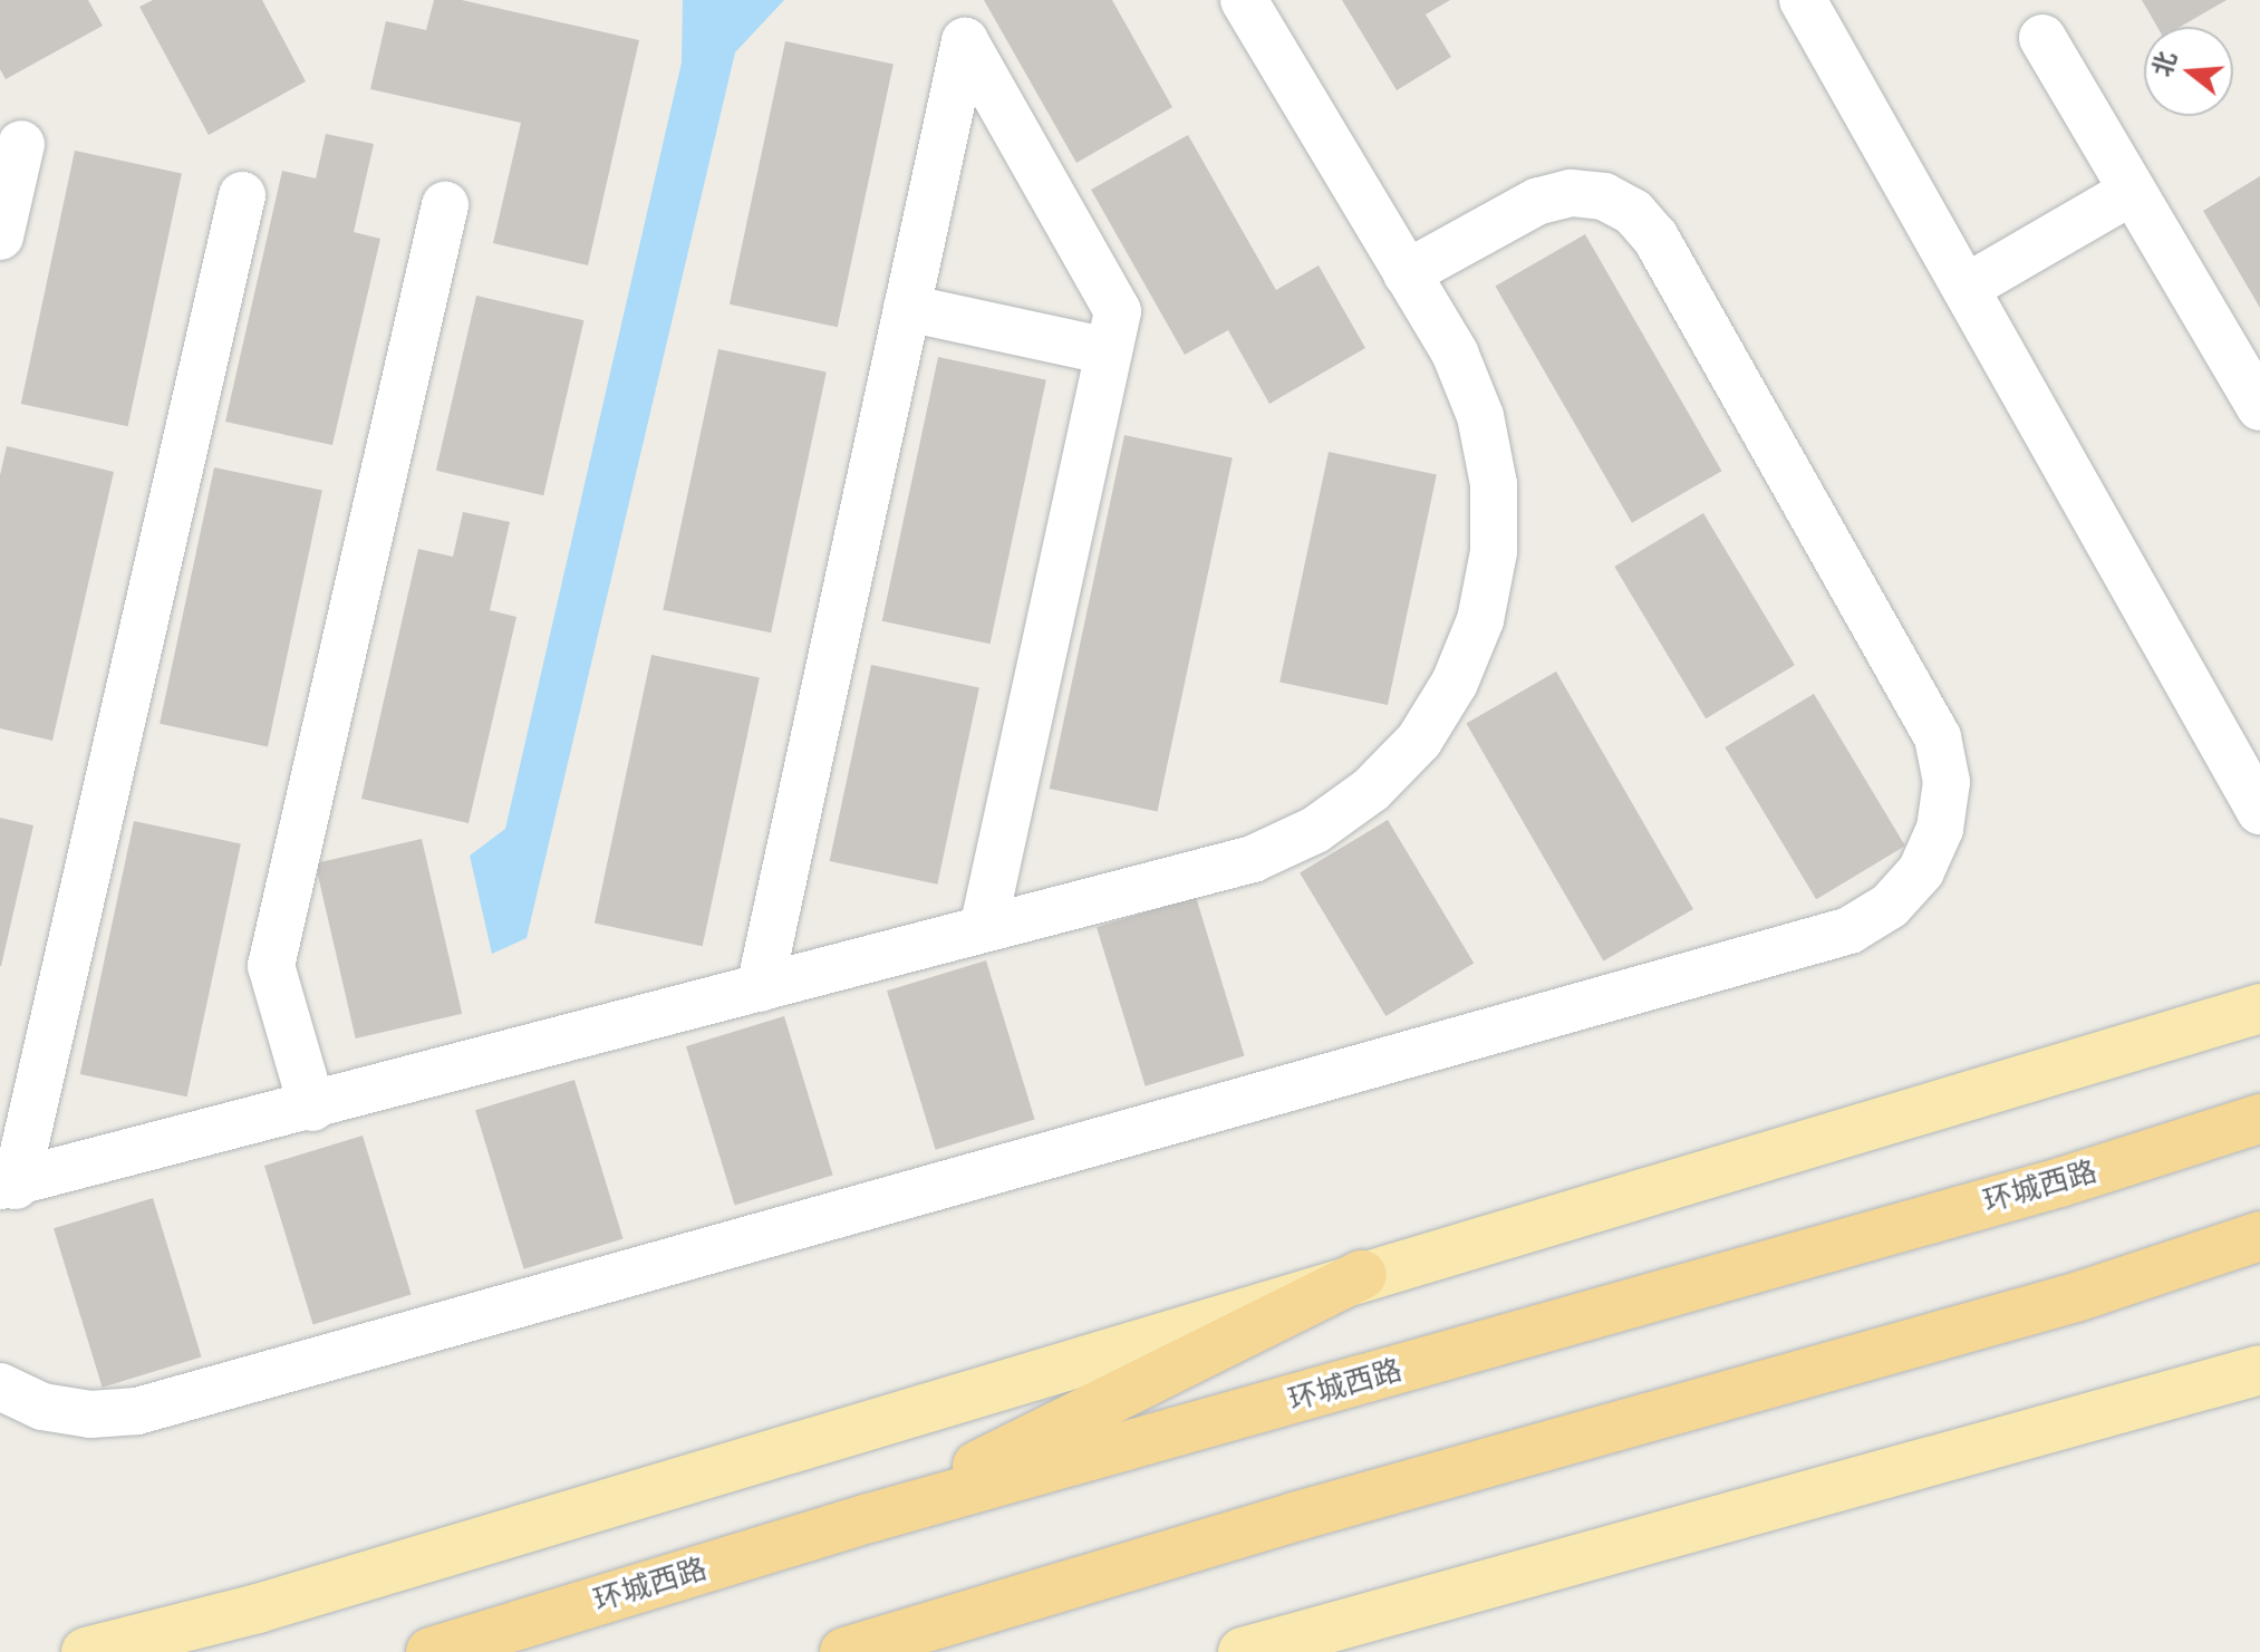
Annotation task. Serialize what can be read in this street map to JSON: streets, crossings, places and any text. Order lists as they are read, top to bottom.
{
  "streets": {
    "highway": ["环城西路"]
  },
  "north": "left"
}
